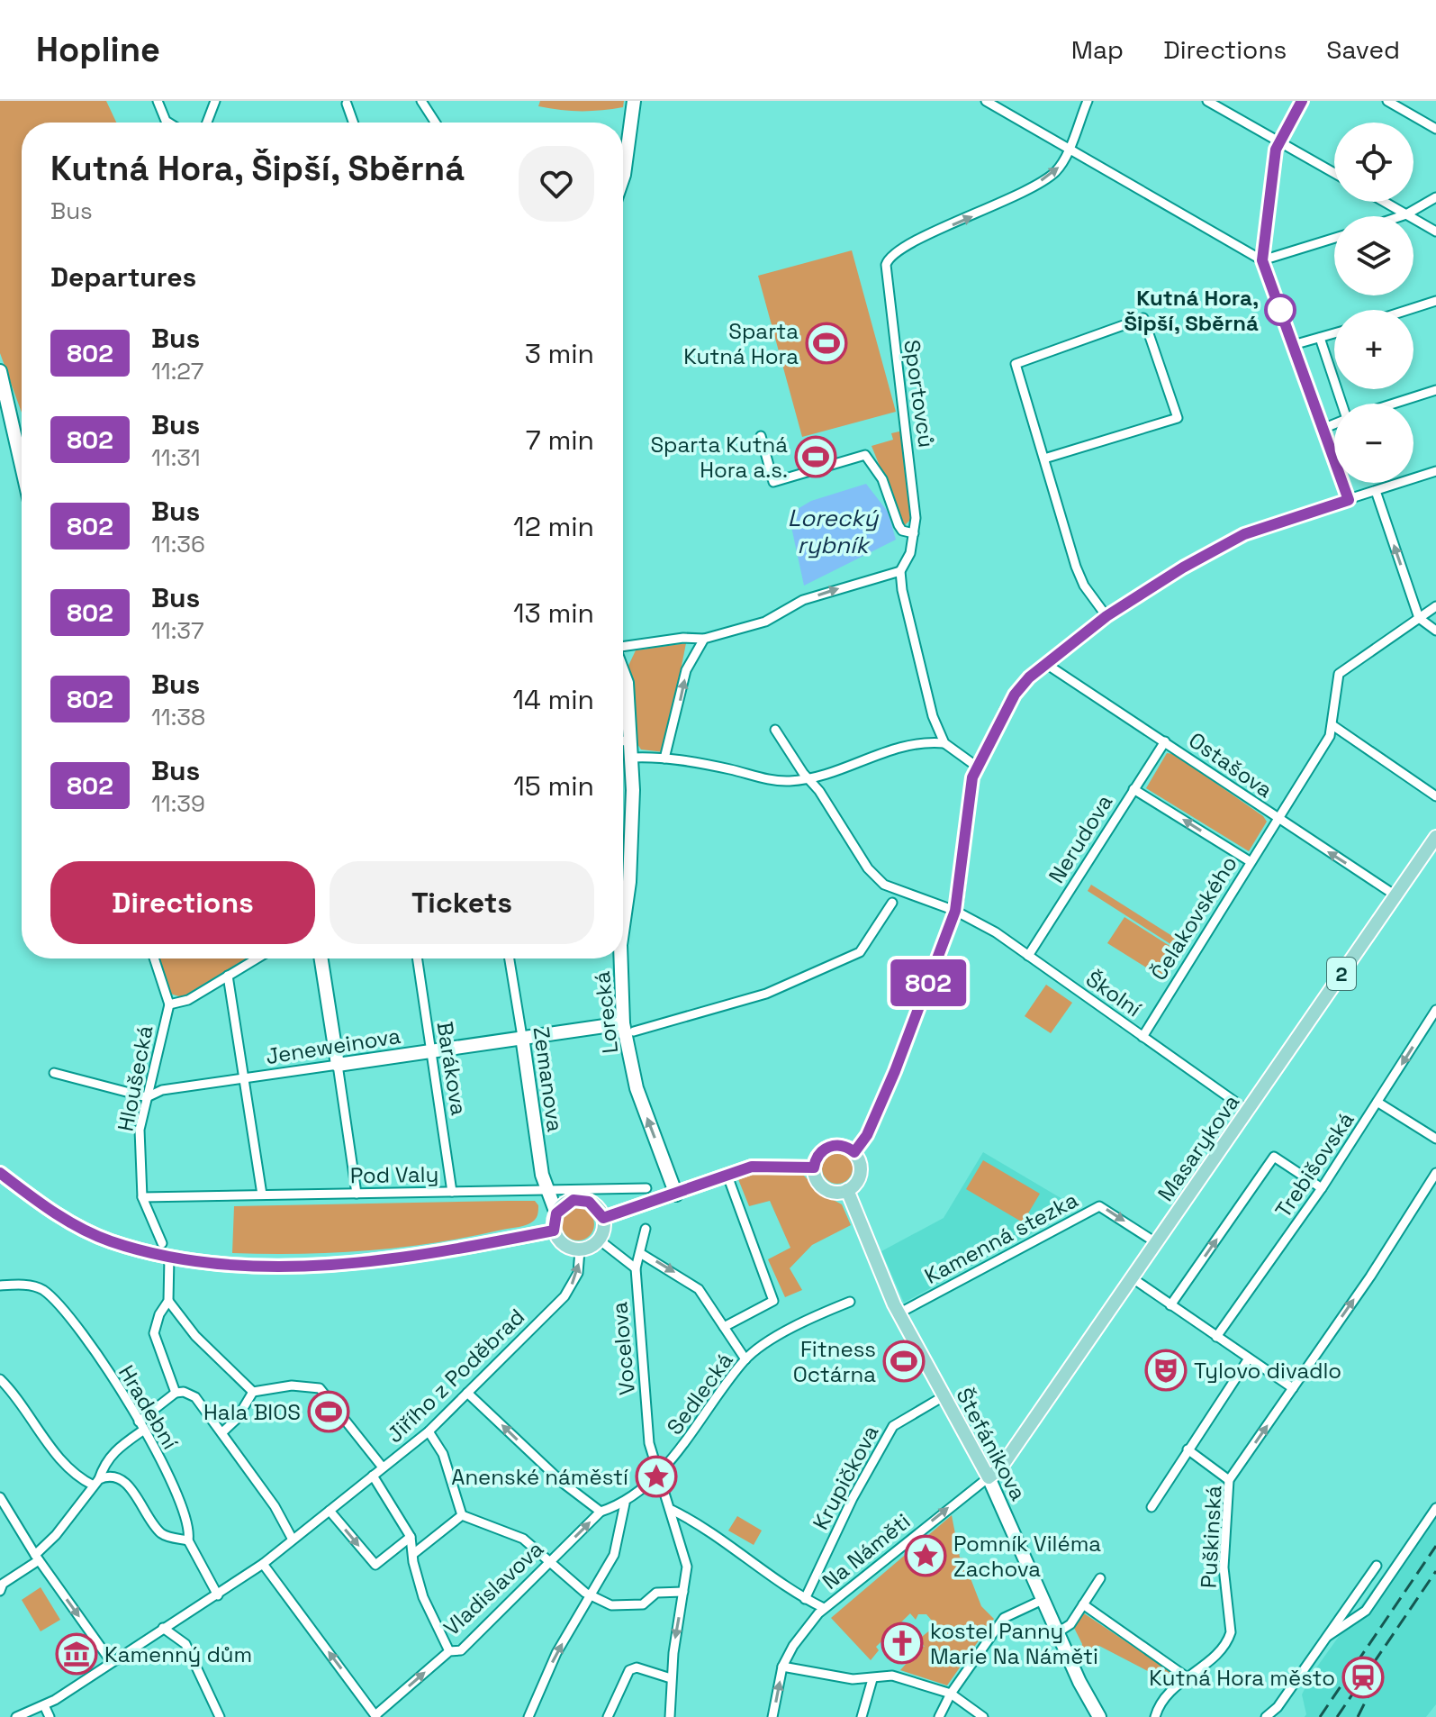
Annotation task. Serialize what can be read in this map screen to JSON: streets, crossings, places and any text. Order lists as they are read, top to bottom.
{
  "streets": {
    "main road": ["2", "Masarykova", "Štefánikova"],
    "street": [
      "Sportovců",
      "Ostašova",
      "Nerudova",
      "Čelakovského",
      "Školní",
      "Lorecká",
      "Jeneweinova",
      "Barákova",
      "Hloušecká",
      "Zemanova",
      "Trebišovská",
      "Pod Valy",
      "Kamenná stezka",
      "Vocelova",
      "Jiřího z Poděbrad",
      "Sedlecká",
      "Hradební",
      "Krupičkova",
      "Puškinská",
      "Na Náměti",
      "Vladislavova"
    ]
  },
  "crossings": [
    ["Ostašova", "Nerudova"],
    ["Ostašova", "Čelakovského"],
    ["Ostašova", "Masarykova"],
    ["Nerudova", "Školní"],
    ["Čelakovského", "Školní"],
    ["Školní", "Masarykova"],
    ["Lorecká", "Jeneweinova"],
    ["Jeneweinova", "Barákova"],
    ["Jeneweinova", "Hloušecká"],
    ["Jeneweinova", "Zemanova"],
    ["Barákova", "Pod Valy"],
    ["Hloušecká", "Pod Valy"],
    ["Zemanova", "Pod Valy"],
    ["Zemanova", "Jiřího z Poděbrad"],
    ["Masarykova", "Kamenná stezka"],
    ["Masarykova", "Štefánikova"],
    ["Masarykova", "Na Náměti"],
    ["Kamenná stezka", "Štefánikova"],
    ["Vocelova", "Sedlecká"],
    ["Jiřího z Poděbrad", "Hradební"],
    ["Štefánikova", "Krupičkova"],
    ["Štefánikova", "Na Náměti"]
  ],
  "one_way": [
    "Sportovců",
    "Lorecká",
    "Kamenná stezka",
    "Puškinská",
    "Na Náměti",
    "Vladislavova"
  ],
  "water": ["Lorecký rybník"],
  "places": {
    "other": ["Kutná Hora, Šipší, Sběrná"],
    "sports": [
      "Sparta Kutná Hora",
      "Sparta Kutná Hora a.s.",
      "Fitness Octárna",
      "Hala BIOS"
    ],
    "theatre": ["Tylovo divadlo"],
    "place": ["Anenské náměstí", "Pomník Viléma Zachova"],
    "church": ["kostel Panny Marie Na Náměti"],
    "museum": ["Kamenný dům"],
    "station": ["Kutná Hora město"]
  },
  "lines": ["bus line 802"],
  "page": {
    "header": "Hopline",
    "nav": ["Map", "Directions", "Saved"],
    "on_map": "802",
    "map_buttons": ["+", "−"],
    "heading": [
      ["Kutná Hora, Šipší, Sběrná", "Bus"],
      "Departures"
    ],
    "list": [
      {
        "mark": "802",
        "name": "Bus",
        "note": "11:27",
        "value": "3 min"
      },
      {
        "mark": "802",
        "name": "Bus",
        "note": "11:31",
        "value": "7 min"
      },
      {
        "mark": "802",
        "name": "Bus",
        "note": "11:36",
        "value": "12 min"
      },
      {
        "mark": "802",
        "name": "Bus",
        "note": "11:37",
        "value": "13 min"
      },
      {
        "mark": "802",
        "name": "Bus",
        "note": "11:38",
        "value": "14 min"
      },
      {
        "mark": "802",
        "name": "Bus",
        "note": "11:39",
        "value": "15 min"
      }
    ],
    "buttons": ["Directions", "Tickets"]
  }
}
